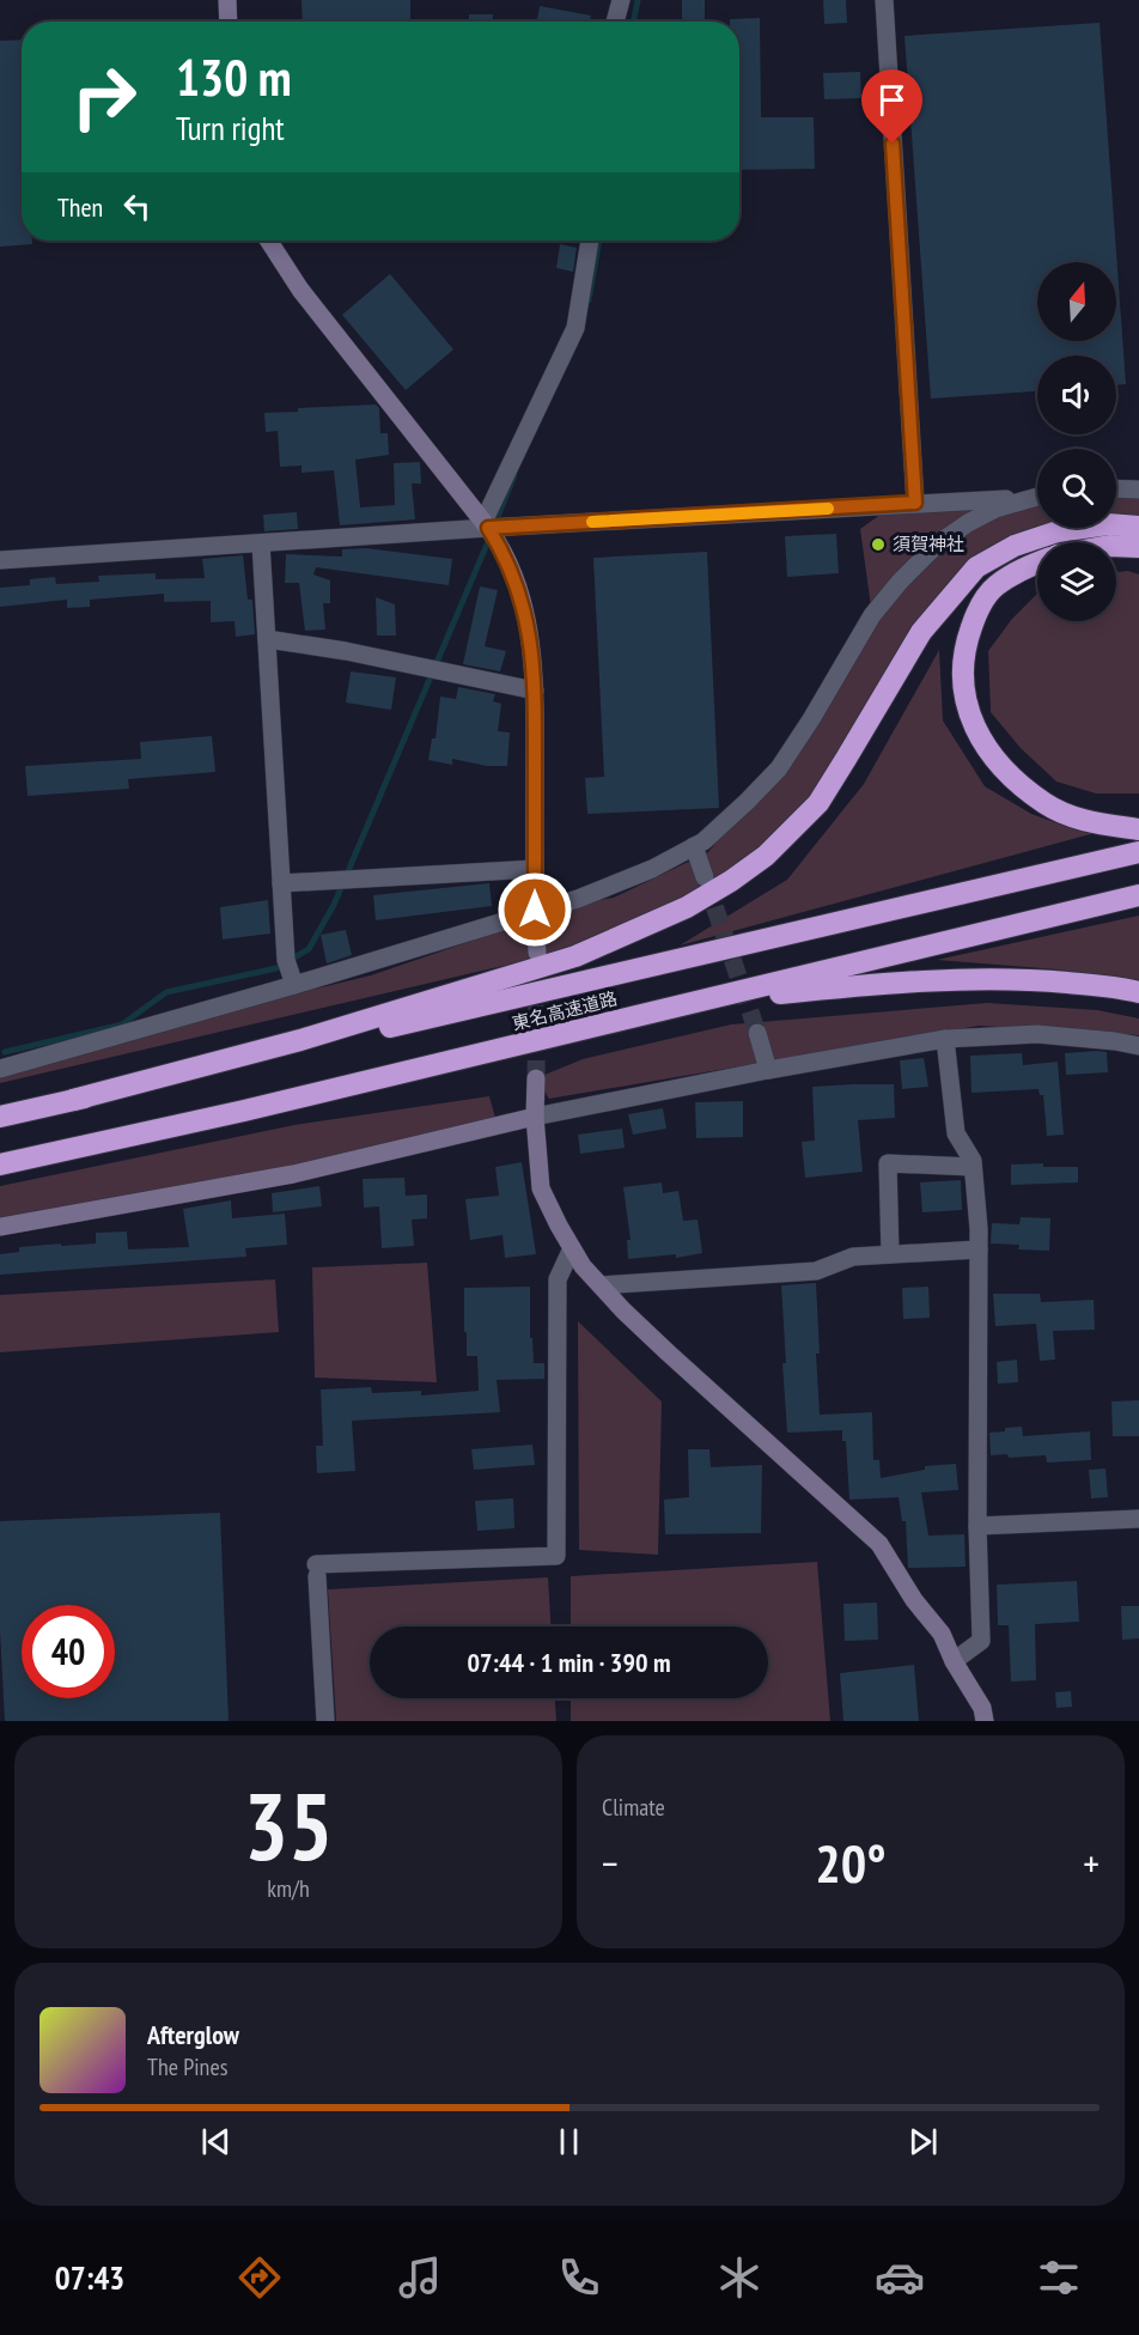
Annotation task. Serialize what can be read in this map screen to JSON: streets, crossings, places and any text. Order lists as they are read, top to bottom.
{
  "streets": {
    "highway": ["東名高速道路"]
  },
  "places": ["須賀神社"],
  "north": "top",
  "page": {
    "turn": ["130 m", "Turn right"],
    "then": "Then",
    "limit": "40",
    "trip": "07:44 · 1 min · 390 m",
    "tile": [
      ["35", "km/h"],
      "Climate"
    ],
    "heat": ["−", "20°", "+"],
    "song": ["Afterglow", "The Pines"],
    "tabs": "07:43"
  }
}
